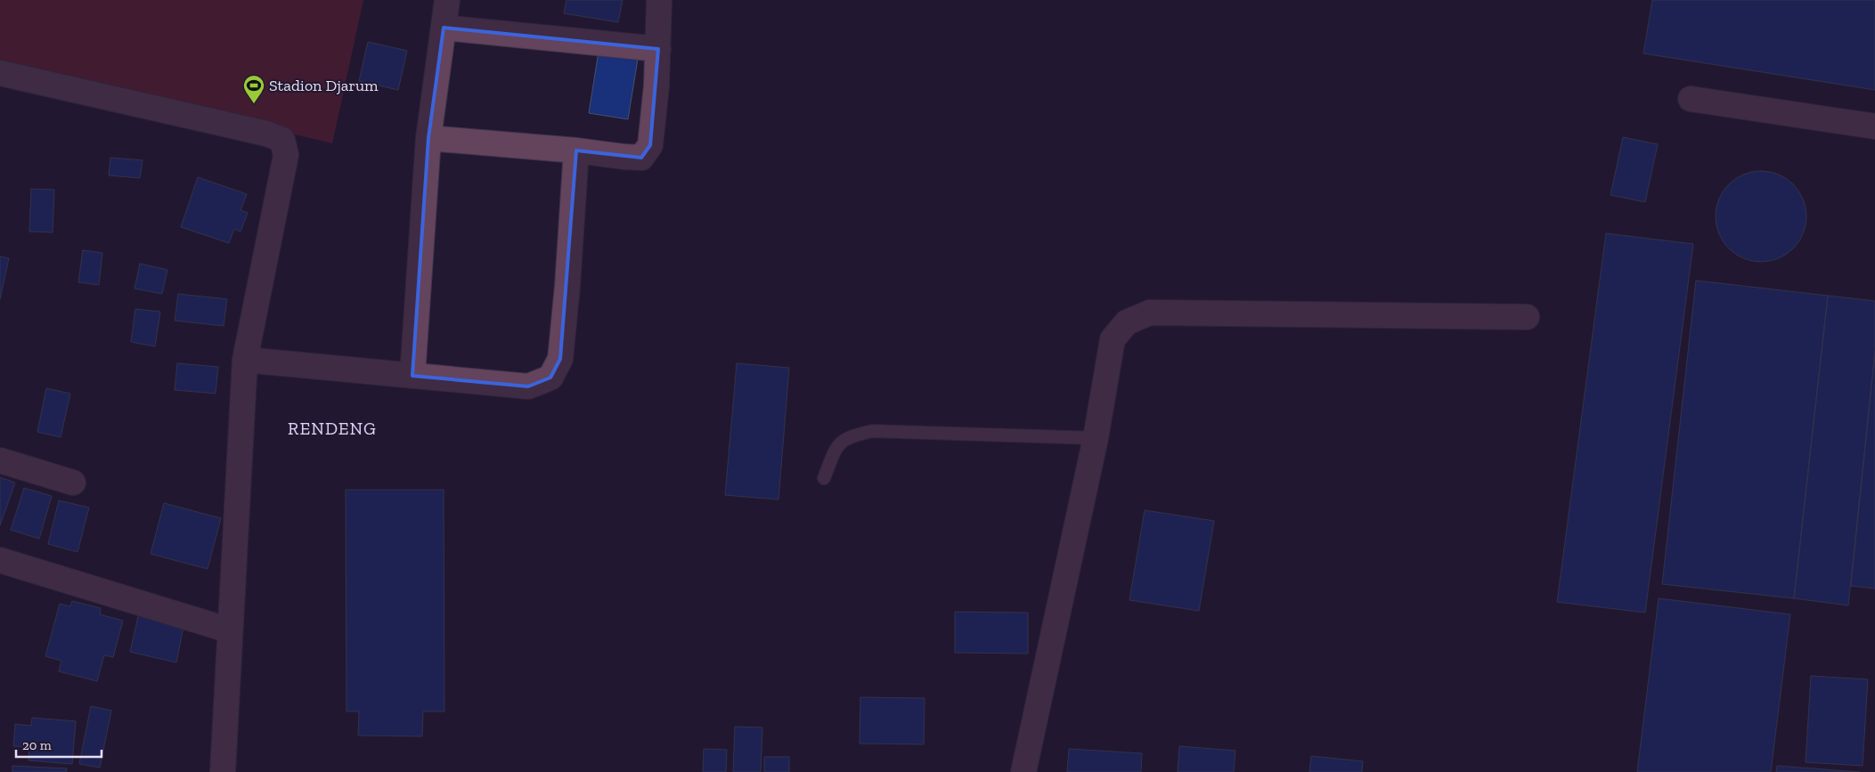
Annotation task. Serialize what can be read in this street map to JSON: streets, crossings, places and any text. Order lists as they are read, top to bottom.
{
  "districts": ["RENDENG"],
  "places": {
    "sports": ["Stadion Djarum"]
  },
  "scale_bar": "20 m"
}
